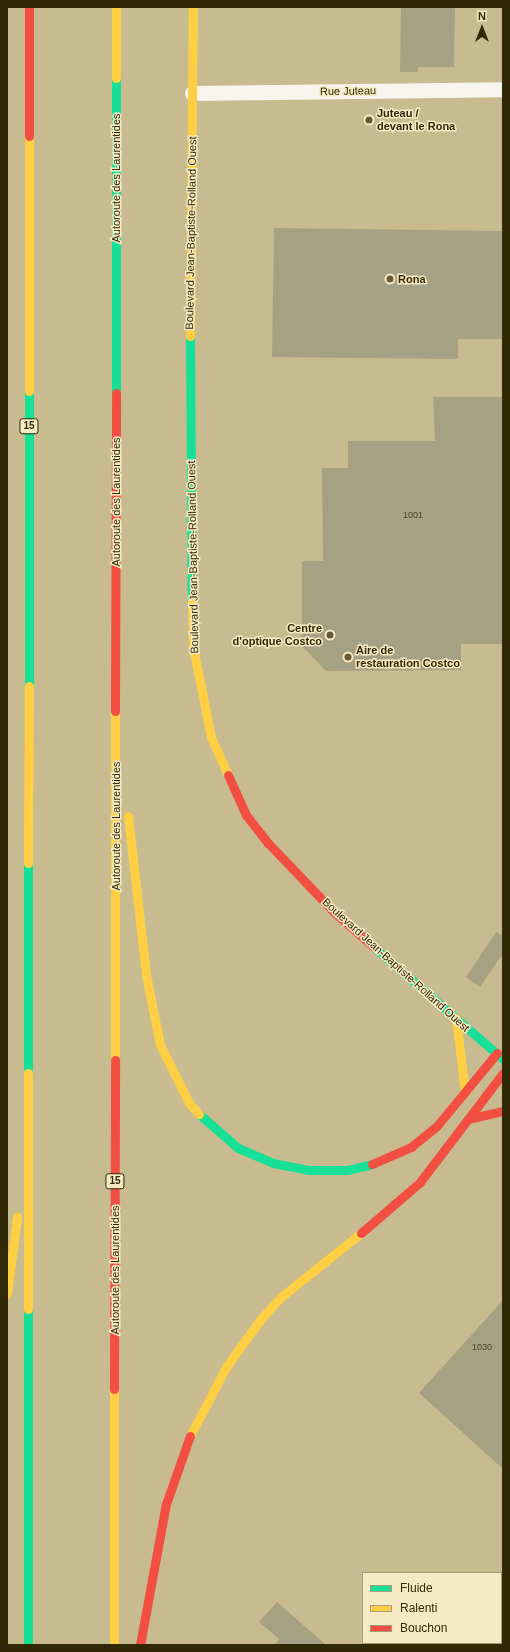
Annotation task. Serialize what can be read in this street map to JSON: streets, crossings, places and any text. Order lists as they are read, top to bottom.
{
  "streets": {
    "main road": ["Autoroute des Laurentides", "Boulevard Jean-Baptiste-Rolland Ouest", "15"],
    "street": ["Rue Juteau"]
  },
  "crossings": [
    ["Rue Juteau", "Boulevard Jean-Baptiste-Rolland Ouest"]
  ],
  "places": [
    "Juteau / devant le Rona",
    "Rona",
    "Centre d'optique Costco",
    "Aire de restauration Costco"
  ],
  "house_numbers": ["1001", "1030"],
  "legend": ["Fluide", "Ralenti", "Bouchon"],
  "north": "top"
}
